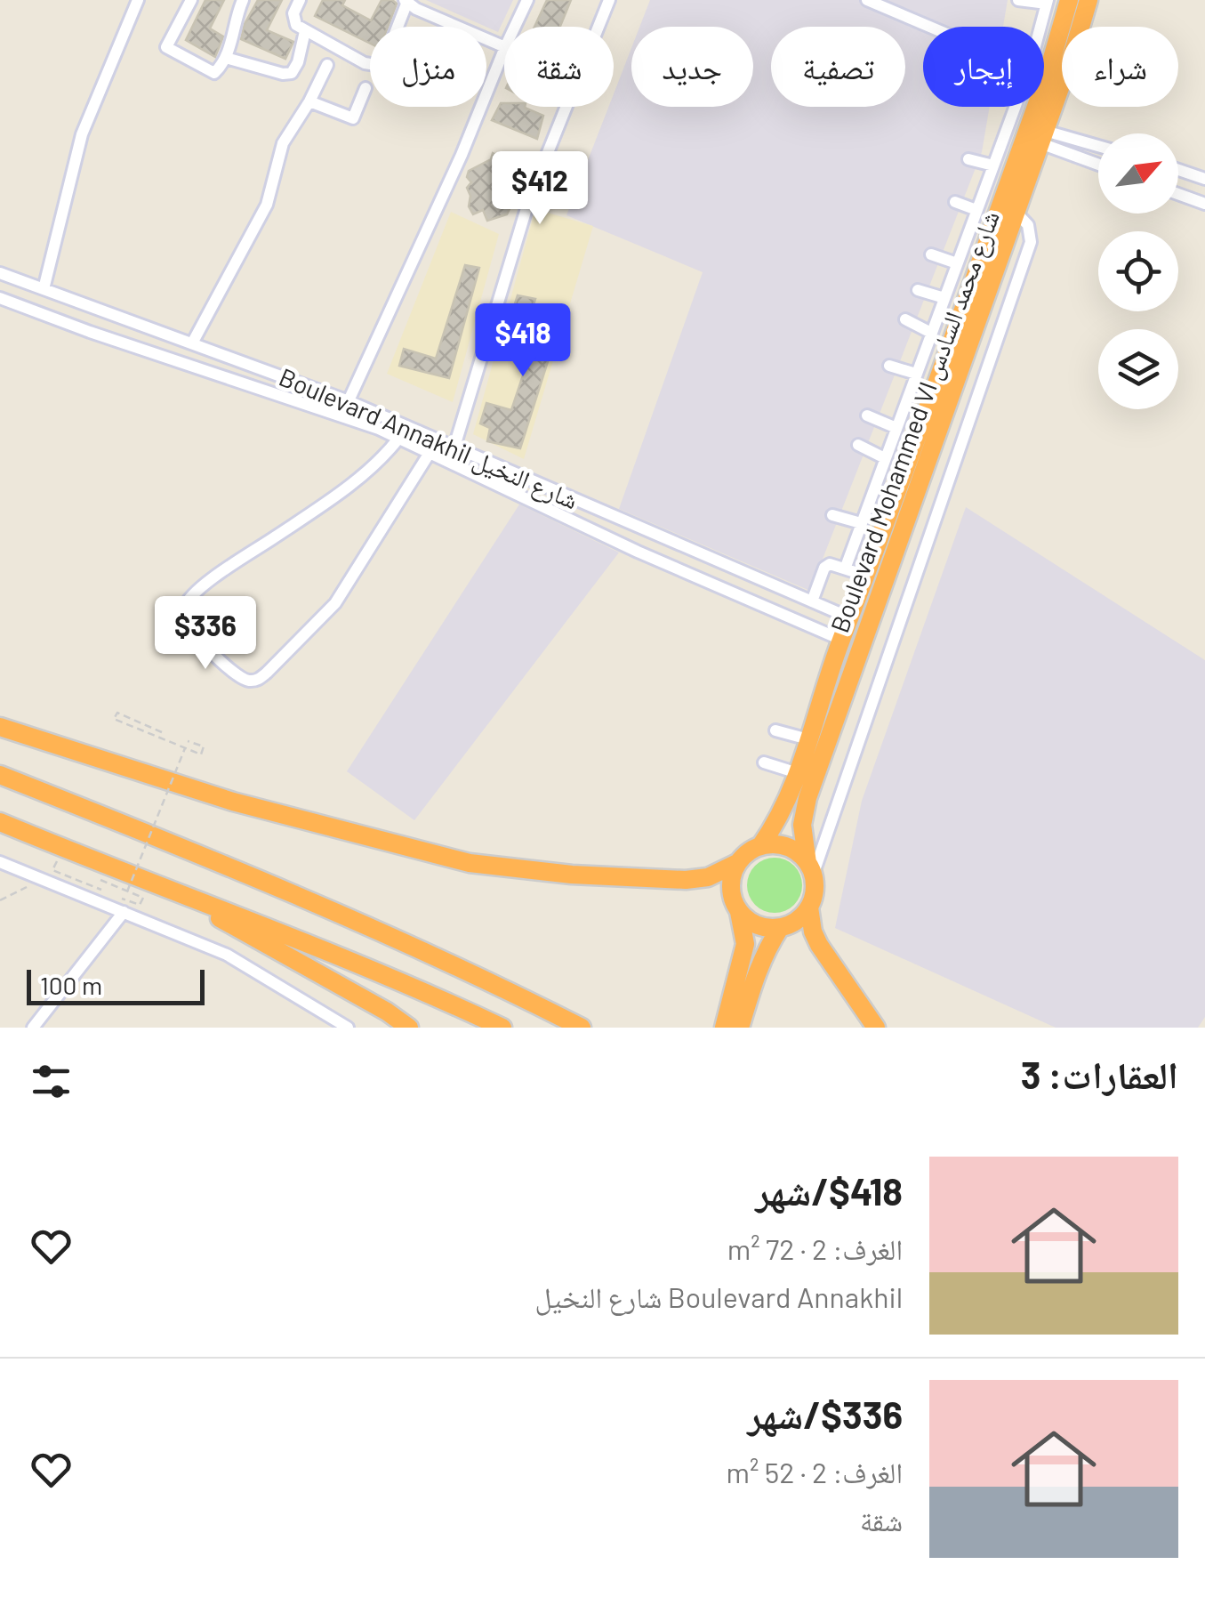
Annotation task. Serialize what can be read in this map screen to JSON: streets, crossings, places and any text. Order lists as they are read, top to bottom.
{
  "streets": {
    "highway": ["Boulevard Mohammed VI شارع محمد السادس"],
    "street": ["Boulevard Annakhil شارع النخيل"]
  },
  "crossings": [
    ["Boulevard Mohammed VI شارع محمد السادس", "Boulevard Annakhil شارع النخيل"]
  ],
  "scale_bar": "100 m",
  "north": "top right",
  "page": {
    "chip": [
      "شراء",
      "إيجار",
      "تصفية",
      "جديد",
      "شقة",
      "منزل"
    ],
    "price": ["$412", "$418", "$336"],
    "scale": "100 m",
    "heading": "العقارات: 3",
    "list": [
      {
        "name": "$418/شهر",
        "note": "الغرف: 2 · 72 m² · Boulevard Annakhil شارع النخيل"
      },
      {
        "name": "$336/شهر",
        "note": "الغرف: 2 · 52 m² · شقة"
      }
    ]
  }
}
